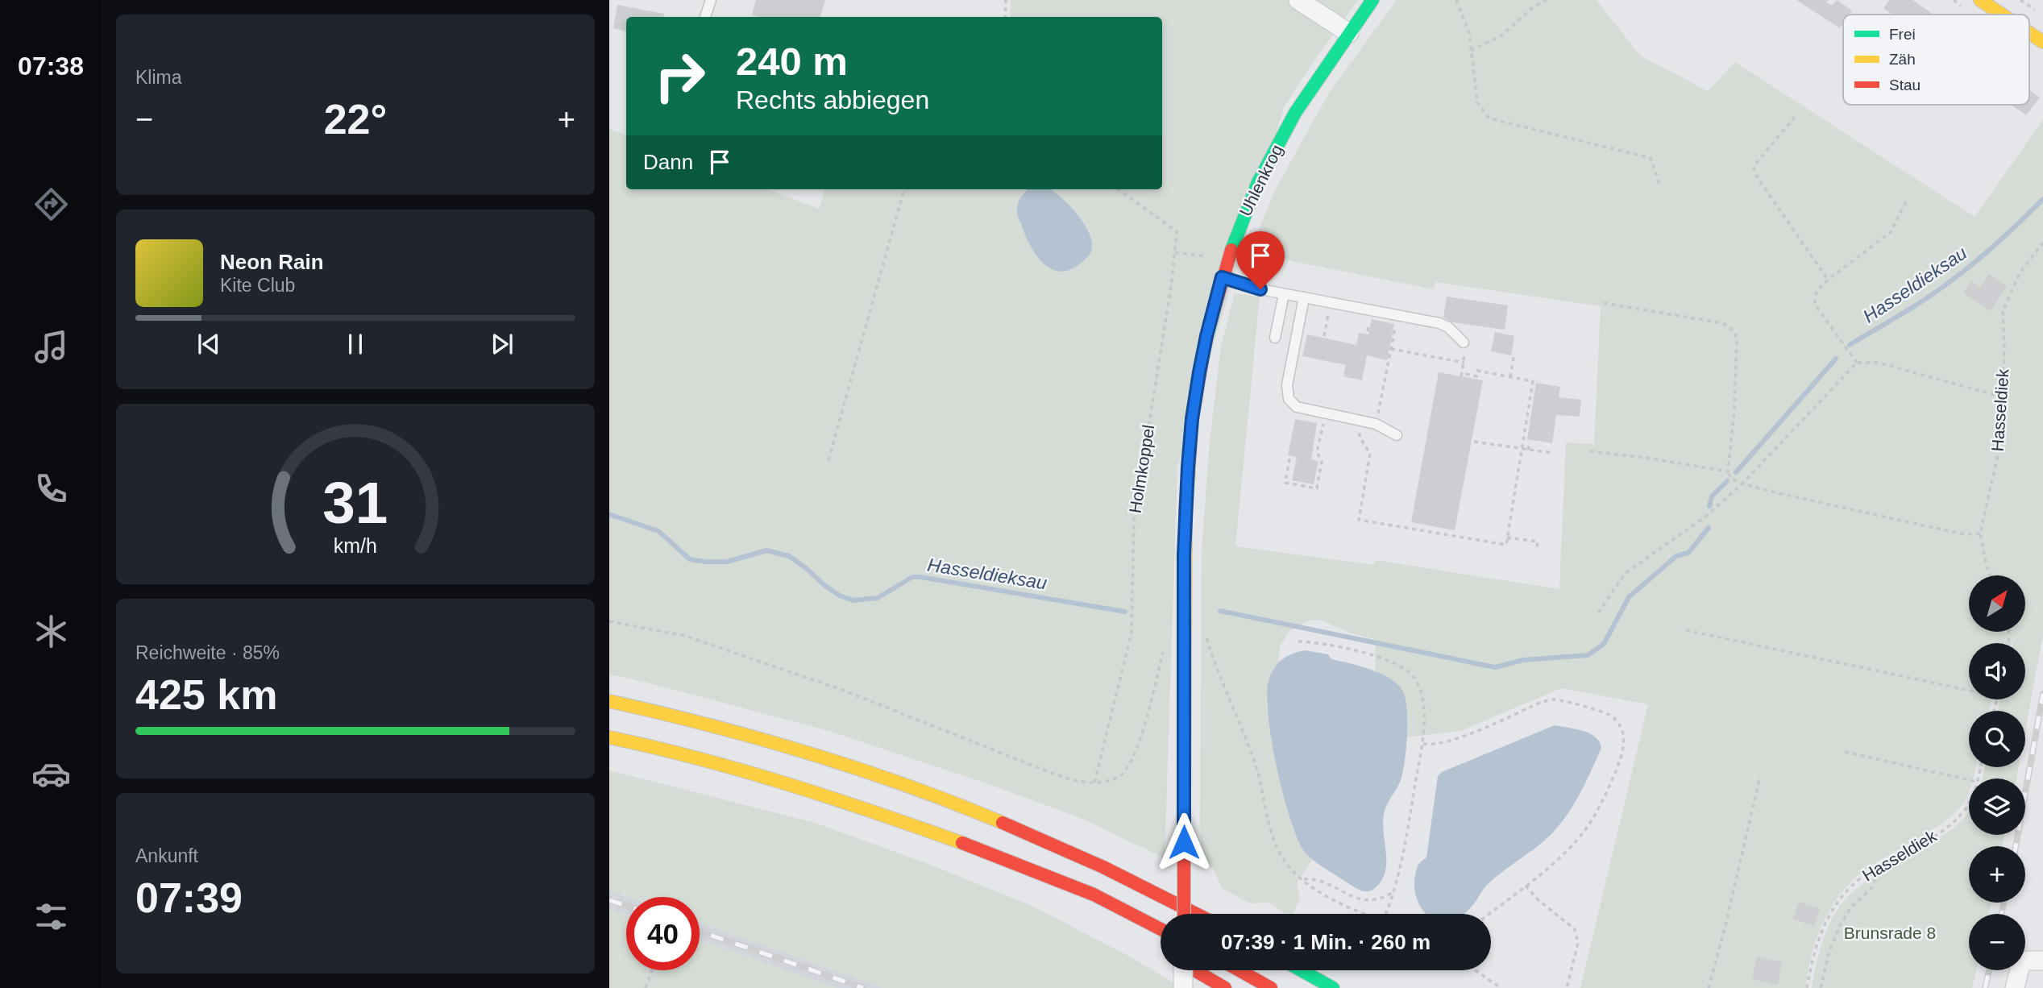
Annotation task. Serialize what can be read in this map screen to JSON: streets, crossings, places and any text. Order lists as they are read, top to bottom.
{
  "streets": {
    "main road": ["Uhlenkrog"],
    "path": ["Hasseldiek", "Holmkoppel"]
  },
  "water": ["Hasseldieksau"],
  "parks": ["Brunsrade 8"],
  "legend": ["Frei", "Zäh", "Stau"],
  "north": "top right",
  "page": {
    "tabs": "07:38",
    "tile": [
      "Klima",
      ["Reichweite · 85%", "425 km"],
      ["Ankunft", "07:39"]
    ],
    "turn": ["240 m", "Rechts abbiegen"],
    "heat": ["−", "22°", "+"],
    "then": "Dann",
    "song": ["Neon Rain", "Kite Club"],
    "map_buttons": ["+", "−"],
    "limit": "40",
    "trip": "07:39 · 1 Min. · 260 m",
    "gauge": ["31", "km/h"]
  }
}
